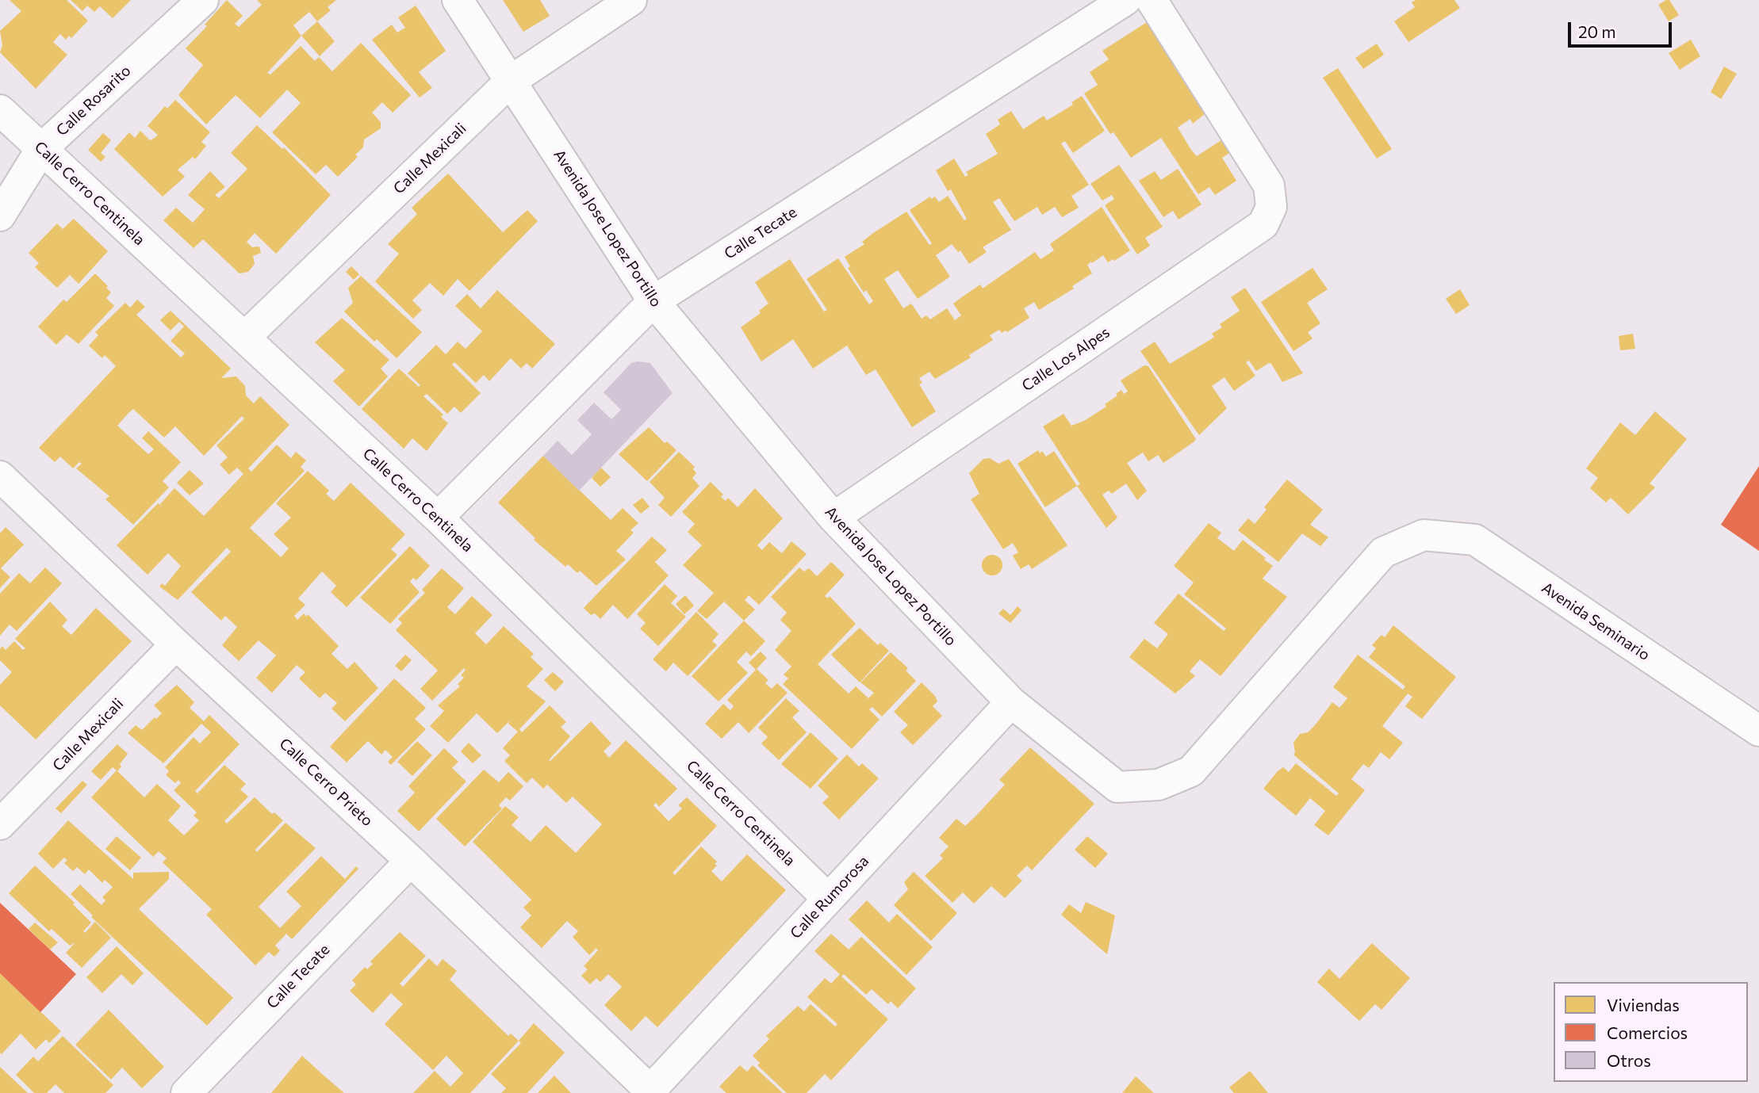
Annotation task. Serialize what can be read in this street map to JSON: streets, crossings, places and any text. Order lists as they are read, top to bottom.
{
  "streets": {
    "street": [
      "Calle Rosarito",
      "Calle Mexicali",
      "Calle Cerro Centinela",
      "Avenida Jose Lopez Portillo",
      "Calle Tecate",
      "Calle Los Alpes",
      "Avenida Seminario",
      "Calle Cerro Prieto",
      "Calle Rumorosa"
    ]
  },
  "crossings": [
    ["Calle Rosarito", "Calle Cerro Centinela"],
    ["Calle Mexicali", "Calle Cerro Centinela"],
    ["Calle Mexicali", "Avenida Jose Lopez Portillo"],
    ["Calle Mexicali", "Calle Cerro Prieto"],
    ["Calle Cerro Centinela", "Calle Tecate"],
    ["Calle Cerro Centinela", "Calle Rumorosa"],
    ["Avenida Jose Lopez Portillo", "Calle Tecate"],
    ["Avenida Jose Lopez Portillo", "Calle Los Alpes"],
    ["Avenida Jose Lopez Portillo", "Avenida Seminario"],
    ["Avenida Jose Lopez Portillo", "Calle Rumorosa"],
    ["Calle Tecate", "Calle Cerro Prieto"],
    ["Calle Cerro Prieto", "Calle Rumorosa"]
  ],
  "legend": ["Viviendas", "Comercios", "Otros"],
  "scale_bar": "20 m"
}
